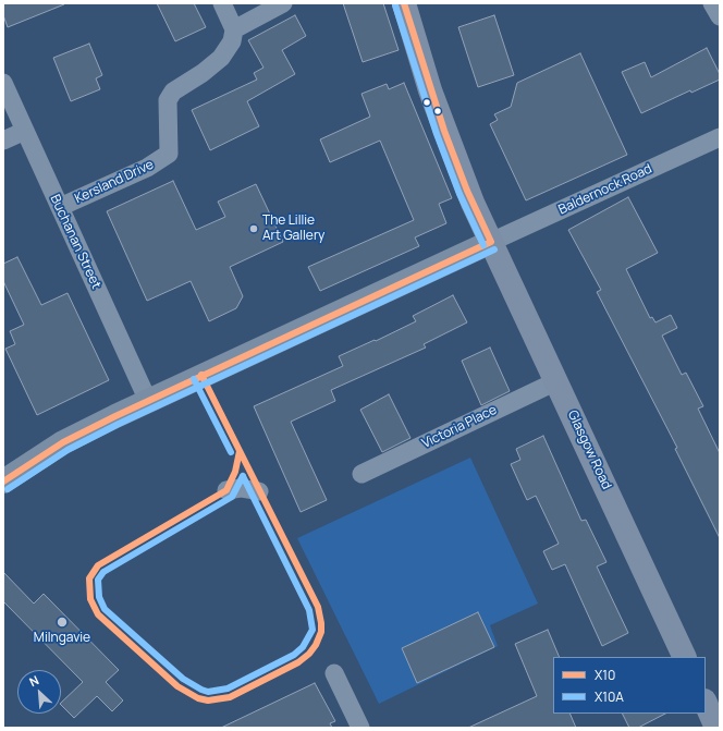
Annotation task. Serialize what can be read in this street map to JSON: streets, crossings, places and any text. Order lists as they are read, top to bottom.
{
  "streets": {
    "main road": ["Glasgow Road"],
    "street": [
      "Kersland Drive",
      "Baldernock Road",
      "Buchanan Street",
      "Victoria Place"
    ]
  },
  "crossings": [
    ["Kersland Drive", "Buchanan Street"],
    ["Baldernock Road", "Glasgow Road"],
    ["Victoria Place", "Glasgow Road"]
  ],
  "places": ["The Lillie Art Gallery", "Milngavie"],
  "lines": ["transit line X10", "transit line X10A"],
  "legend": ["X10", "X10A"],
  "north": "top left"
}
